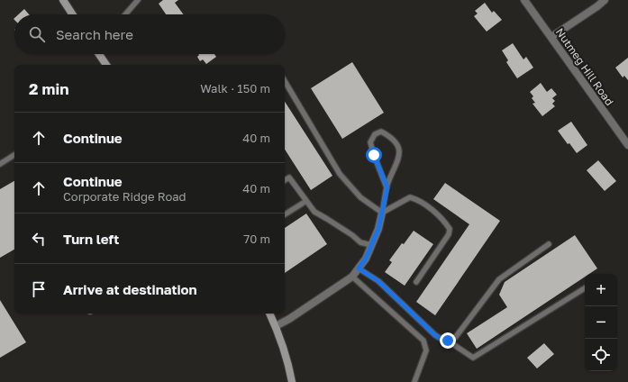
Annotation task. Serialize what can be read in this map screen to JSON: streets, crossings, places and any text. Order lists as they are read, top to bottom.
{
  "streets": {
    "street": ["Nutmeg Hill Road"]
  },
  "page": {
    "search": "Search here",
    "heading": ["2 min", "Walk · 150 m"],
    "list": [
      ["Continue", "40 m"],
      ["Continue", "Corporate Ridge Road", "40 m"],
      ["Turn left", "70 m"],
      "Arrive at destination"
    ],
    "map_buttons": ["+", "−"]
  }
}
